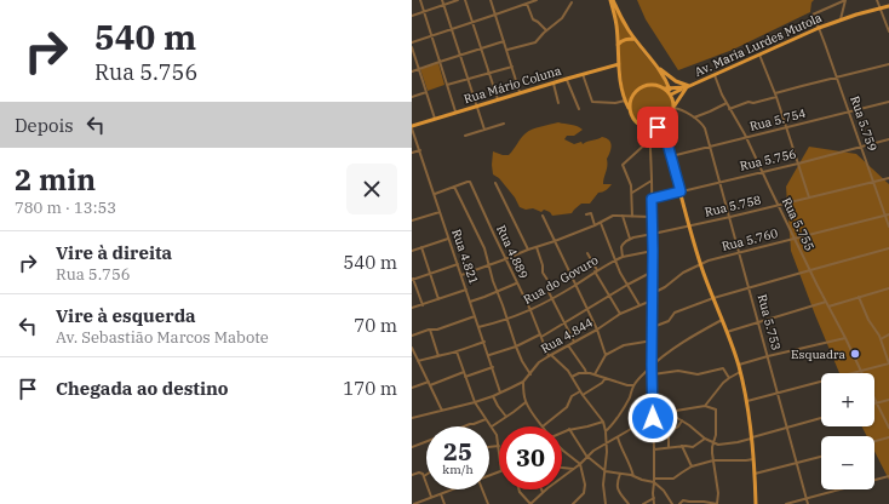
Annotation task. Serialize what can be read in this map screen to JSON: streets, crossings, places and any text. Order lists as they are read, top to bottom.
{
  "streets": {
    "main road": ["Av. Maria Lurdes Mutola", "Rua Mário Coluna"],
    "street": [
      "Rua 5.754",
      "Rua 5.759",
      "Rua 5.756",
      "Rua 5.758",
      "Rua 5.755",
      "Rua 5.760",
      "Rua 4.889",
      "Rua 4.821",
      "Rua do Govuro",
      "Rua 5.753",
      "Rua 4.844"
    ]
  },
  "crossings": [
    ["Av. Maria Lurdes Mutola", "Rua 5.759"],
    ["Av. Maria Lurdes Mutola", "Rua 5.755"],
    ["Rua Mário Coluna", "Rua 4.821"],
    ["Rua 5.754", "Rua 5.759"],
    ["Rua 5.754", "Rua 5.755"],
    ["Rua 5.754", "Rua 5.753"],
    ["Rua 5.759", "Rua 5.756"],
    ["Rua 5.759", "Rua 5.758"],
    ["Rua 5.759", "Rua 5.760"],
    ["Rua 5.756", "Rua 5.755"],
    ["Rua 5.756", "Rua 5.753"],
    ["Rua 5.758", "Rua 5.755"],
    ["Rua 5.758", "Rua 5.753"],
    ["Rua 5.755", "Rua 5.760"],
    ["Rua 5.760", "Rua 5.753"],
    ["Rua 4.889", "Rua do Govuro"],
    ["Rua 4.889", "Rua 4.844"],
    ["Rua 4.821", "Rua do Govuro"],
    ["Rua 4.821", "Rua 4.844"]
  ],
  "places": ["Esquadra"],
  "page": {
    "turn": ["540 m", "Rua 5.756"],
    "then": "Depois",
    "heading": ["2 min", "780 m · 13:53"],
    "list": [
      {
        "name": "Vire à direita",
        "note": "Rua 5.756",
        "value": "540 m"
      },
      {
        "name": "Vire à esquerda",
        "note": "Av. Sebastião Marcos Mabote",
        "value": "70 m"
      },
      {
        "name": "Chegada ao destino",
        "value": "170 m"
      }
    ],
    "map_buttons": ["+", "−"],
    "speed": "25 km/h",
    "limit": "30"
  }
}
